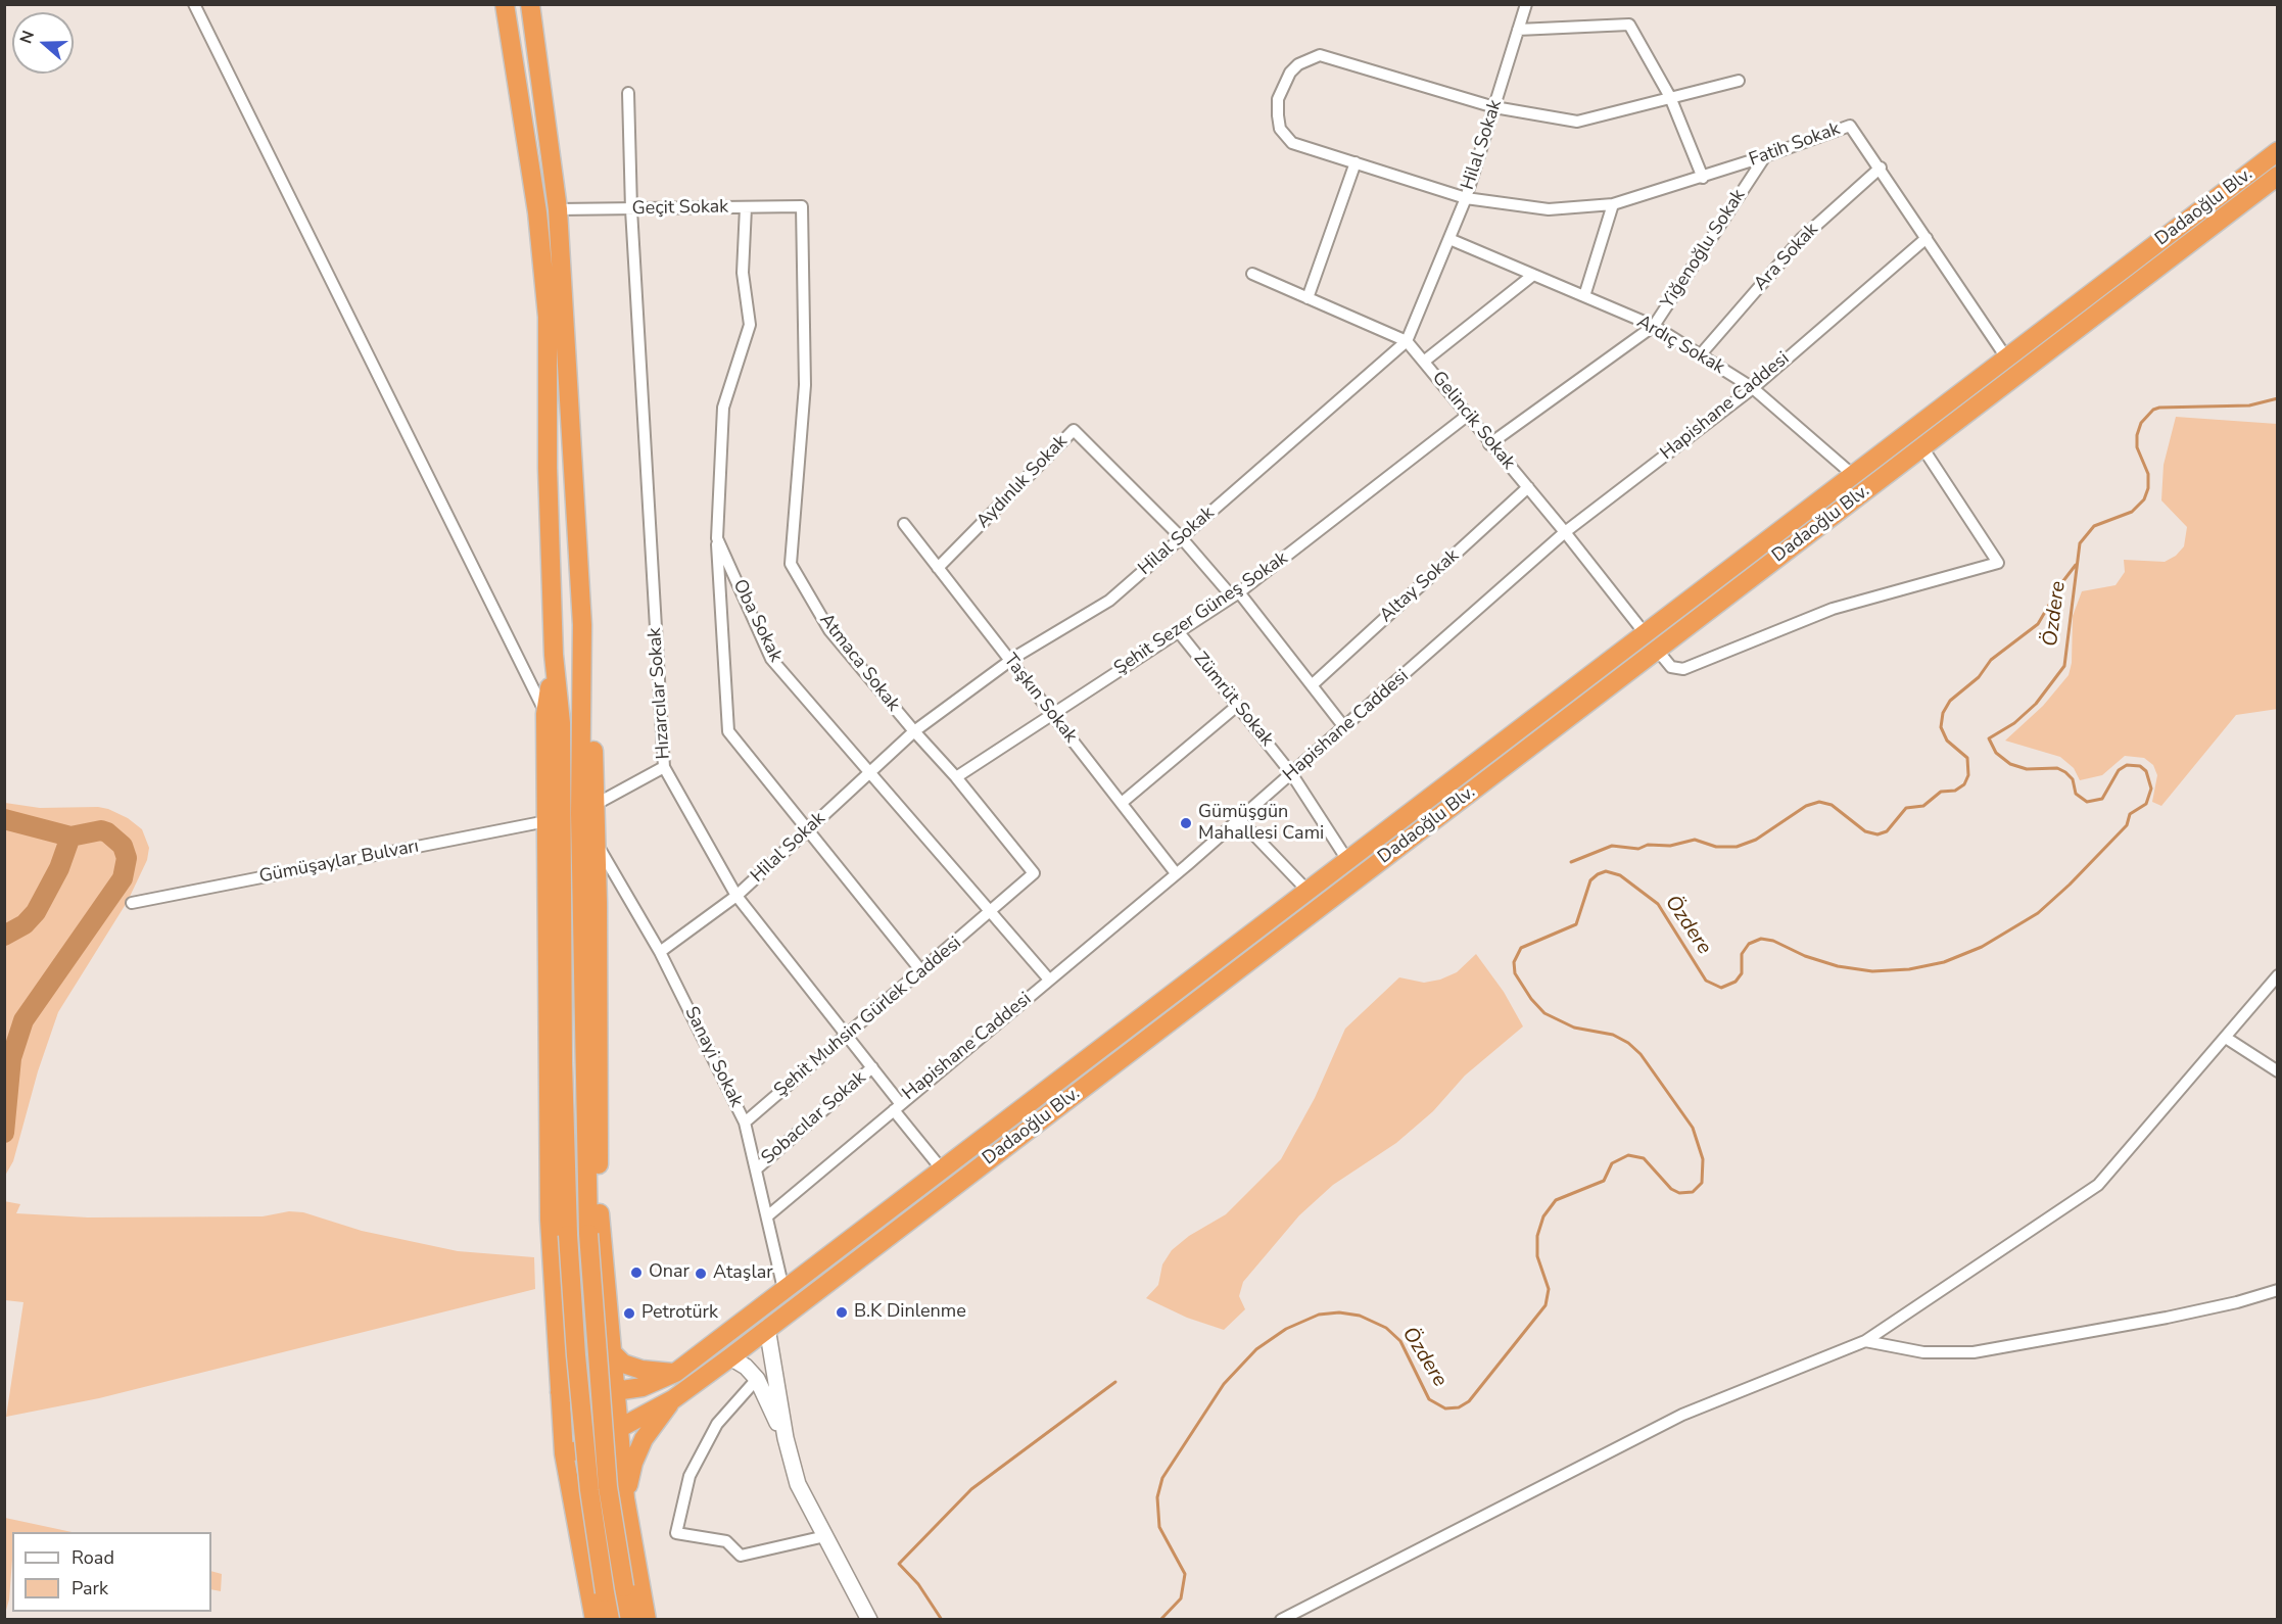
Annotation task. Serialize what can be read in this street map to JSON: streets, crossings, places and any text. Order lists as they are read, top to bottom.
{
  "streets": {
    "highway": ["Dadaoğlu Blv."],
    "street": [
      "Hilal Sokak",
      "Fatih Sokak",
      "Geçit Sokak",
      "Yiğenoğlu Sokak",
      "Ara Sokak",
      "Ardıç Sokak",
      "Hapishane Caddesi",
      "Gelincik Sokak",
      "Aydınlık Sokak",
      "Altay Sokak",
      "Şehit Sezer Güneş Sokak",
      "Oba Sokak",
      "Atmaca Sokak",
      "Hızarcılar Sokak",
      "Taşkın Sokak",
      "Zümrüt Sokak",
      "Gümüşaylar Bulvarı",
      "Şehit Muhsin Gürlek Caddesi",
      "Sanayi Sokak",
      "Sobacılar Sokak"
    ]
  },
  "crossings": [
    ["Hilal Sokak", "Fatih Sokak"],
    ["Hilal Sokak", "Ardıç Sokak"],
    ["Hilal Sokak", "Gelincik Sokak"],
    ["Hilal Sokak", "Aydınlık Sokak"],
    ["Hilal Sokak", "Oba Sokak"],
    ["Hilal Sokak", "Atmaca Sokak"],
    ["Hilal Sokak", "Hızarcılar Sokak"],
    ["Hilal Sokak", "Taşkın Sokak"],
    ["Hilal Sokak", "Sanayi Sokak"],
    ["Fatih Sokak", "Dadaoğlu Blv."],
    ["Fatih Sokak", "Yiğenoğlu Sokak"],
    ["Fatih Sokak", "Ara Sokak"],
    ["Fatih Sokak", "Hapishane Caddesi"],
    ["Dadaoğlu Blv.", "Ardıç Sokak"],
    ["Dadaoğlu Blv.", "Gelincik Sokak"],
    ["Dadaoğlu Blv.", "Hızarcılar Sokak"],
    ["Dadaoğlu Blv.", "Zümrüt Sokak"],
    ["Dadaoğlu Blv.", "Sanayi Sokak"],
    ["Geçit Sokak", "Oba Sokak"],
    ["Geçit Sokak", "Atmaca Sokak"],
    ["Geçit Sokak", "Hızarcılar Sokak"],
    ["Yiğenoğlu Sokak", "Ardıç Sokak"],
    ["Yiğenoğlu Sokak", "Gelincik Sokak"],
    ["Ara Sokak", "Ardıç Sokak"],
    ["Ardıç Sokak", "Hapishane Caddesi"],
    ["Hapishane Caddesi", "Gelincik Sokak"],
    ["Hapishane Caddesi", "Aydınlık Sokak"],
    ["Hapishane Caddesi", "Oba Sokak"],
    ["Hapishane Caddesi", "Hızarcılar Sokak"],
    ["Hapishane Caddesi", "Taşkın Sokak"],
    ["Hapishane Caddesi", "Zümrüt Sokak"],
    ["Hapishane Caddesi", "Sanayi Sokak"],
    ["Gelincik Sokak", "Altay Sokak"],
    ["Gelincik Sokak", "Şehit Sezer Güneş Sokak"],
    ["Aydınlık Sokak", "Altay Sokak"],
    ["Aydınlık Sokak", "Şehit Sezer Güneş Sokak"],
    ["Aydınlık Sokak", "Taşkın Sokak"],
    ["Şehit Sezer Güneş Sokak", "Atmaca Sokak"],
    ["Şehit Sezer Güneş Sokak", "Taşkın Sokak"],
    ["Şehit Sezer Güneş Sokak", "Zümrüt Sokak"],
    ["Oba Sokak", "Atmaca Sokak"],
    ["Oba Sokak", "Şehit Muhsin Gürlek Caddesi"],
    ["Atmaca Sokak", "Şehit Muhsin Gürlek Caddesi"],
    ["Hızarcılar Sokak", "Şehit Muhsin Gürlek Caddesi"],
    ["Hızarcılar Sokak", "Sobacılar Sokak"],
    ["Şehit Muhsin Gürlek Caddesi", "Sanayi Sokak"],
    ["Sanayi Sokak", "Sobacılar Sokak"]
  ],
  "water": ["Özdere"],
  "places": [
    "Gümüşgün Mahallesi Cami",
    "Onar",
    "Ataşlar",
    "B.K Dinlenme",
    "Petrotürk"
  ],
  "legend": ["Road", "Park"],
  "north": "left"
}
